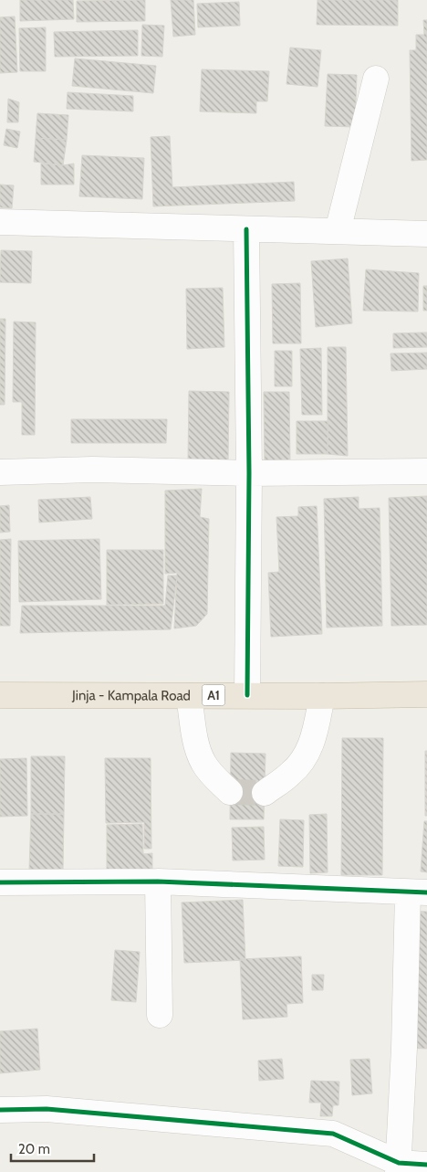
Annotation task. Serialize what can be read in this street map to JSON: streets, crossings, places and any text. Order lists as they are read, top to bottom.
{
  "streets": {
    "highway": ["A1", "Jinja - Kampala Road"]
  },
  "scale_bar": "20 m"
}
